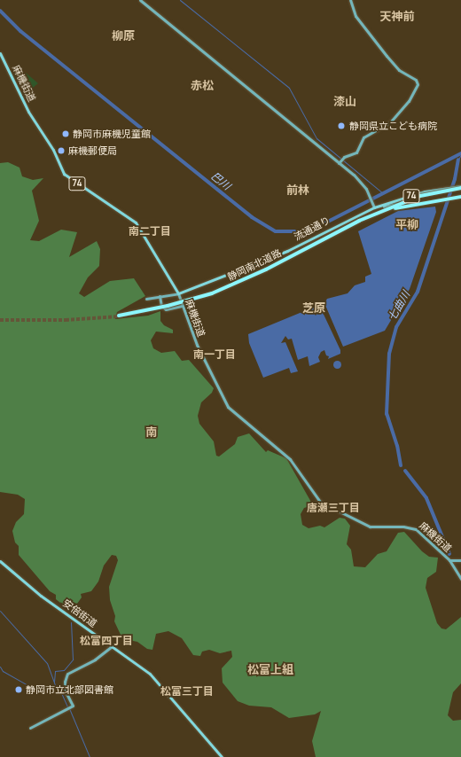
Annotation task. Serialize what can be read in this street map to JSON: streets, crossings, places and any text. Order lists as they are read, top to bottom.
{
  "streets": {
    "highway": ["74", "静岡南北道路"],
    "main road": ["麻機街道", "流通通り", "安倍街道"]
  },
  "crossings": [
    ["麻機街道", "流通通り"],
    ["74", "流通通り"],
    ["74", "静岡南北道路"]
  ],
  "districts": [
    "天神前",
    "柳原",
    "赤松",
    "漆山",
    "前林",
    "平柳",
    "南二丁目",
    "芝原",
    "南一丁目",
    "南",
    "唐瀬三丁目",
    "松富四丁目",
    "松富上組",
    "松富三丁目"
  ],
  "water": ["巴川", "七曲川"],
  "places": [
    "静岡県立こども病院",
    "静岡市麻機児童館",
    "麻機郵便局",
    "静岡市立北部図書館"
  ]
}
